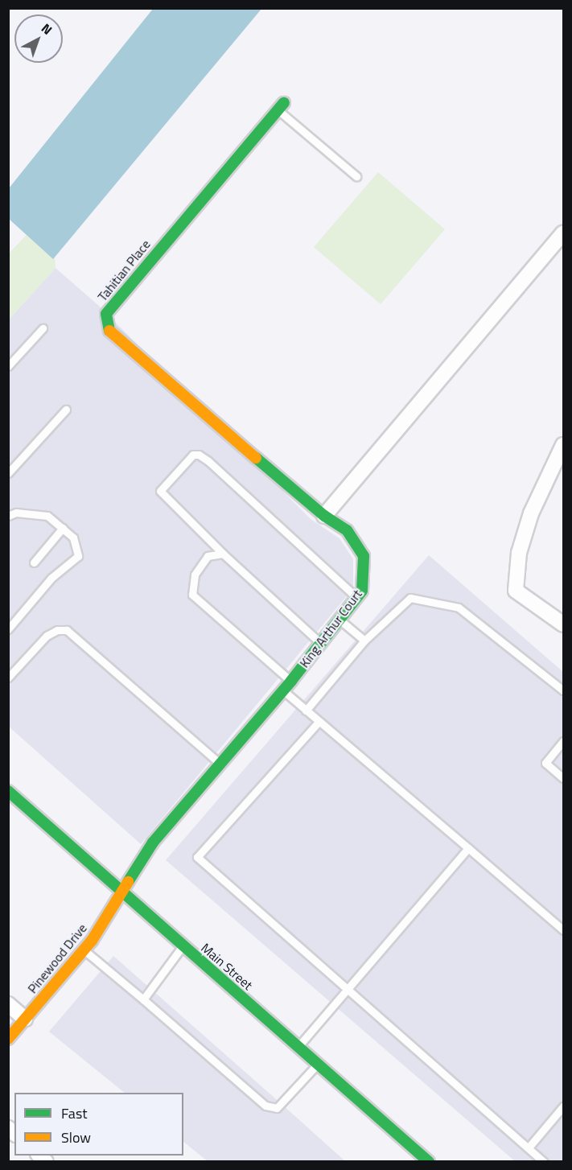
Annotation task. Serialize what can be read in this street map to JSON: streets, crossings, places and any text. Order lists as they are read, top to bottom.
{
  "streets": {
    "street": [
      "Tahitian Place",
      "King Arthur Court",
      "Pinewood Drive",
      "Main Street"
    ]
  },
  "crossings": [
    ["Tahitian Place", "King Arthur Court"],
    ["King Arthur Court", "Pinewood Drive"],
    ["King Arthur Court", "Main Street"],
    ["Pinewood Drive", "Main Street"]
  ],
  "legend": ["Fast", "Slow"],
  "north": "top right"
}
